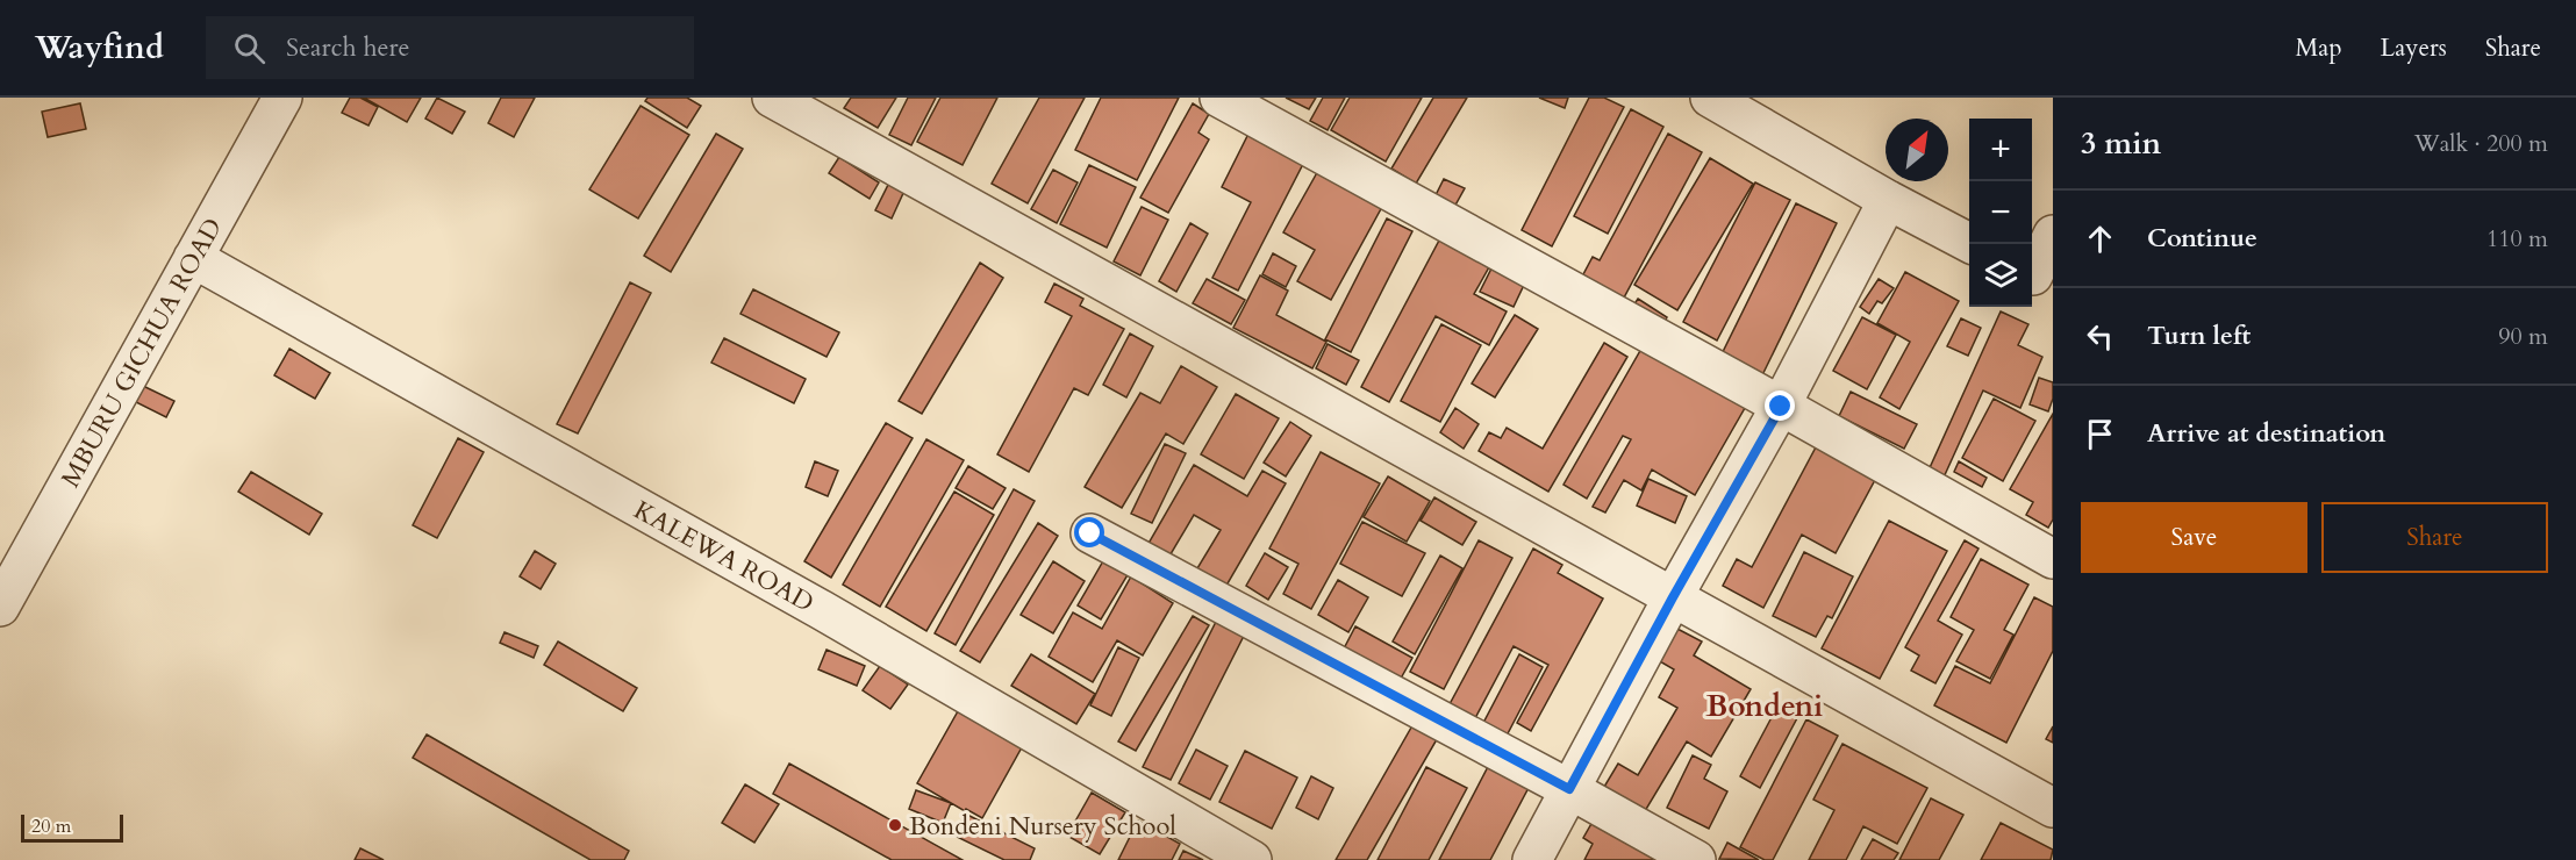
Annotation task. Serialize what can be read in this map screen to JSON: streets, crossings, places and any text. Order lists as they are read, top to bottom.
{
  "streets": {
    "street": ["MBURU GICHUA ROAD", "KALEWA ROAD"]
  },
  "crossings": [
    ["MBURU GICHUA ROAD", "KALEWA ROAD"]
  ],
  "districts": ["Bondeni"],
  "places": ["Bondeni Nursery School"],
  "scale_bar": "20 m",
  "north": "top right",
  "page": {
    "header": "Wayfind",
    "search": "Search here",
    "nav": ["Map", "Layers", "Share"],
    "heading": ["3 min", "Walk · 200 m"],
    "map_buttons": ["+", "−"],
    "list": [
      ["Continue", "110 m"],
      ["Turn left", "90 m"],
      "Arrive at destination"
    ],
    "buttons": ["Save", "Share"],
    "scale": "20 m"
  }
}
